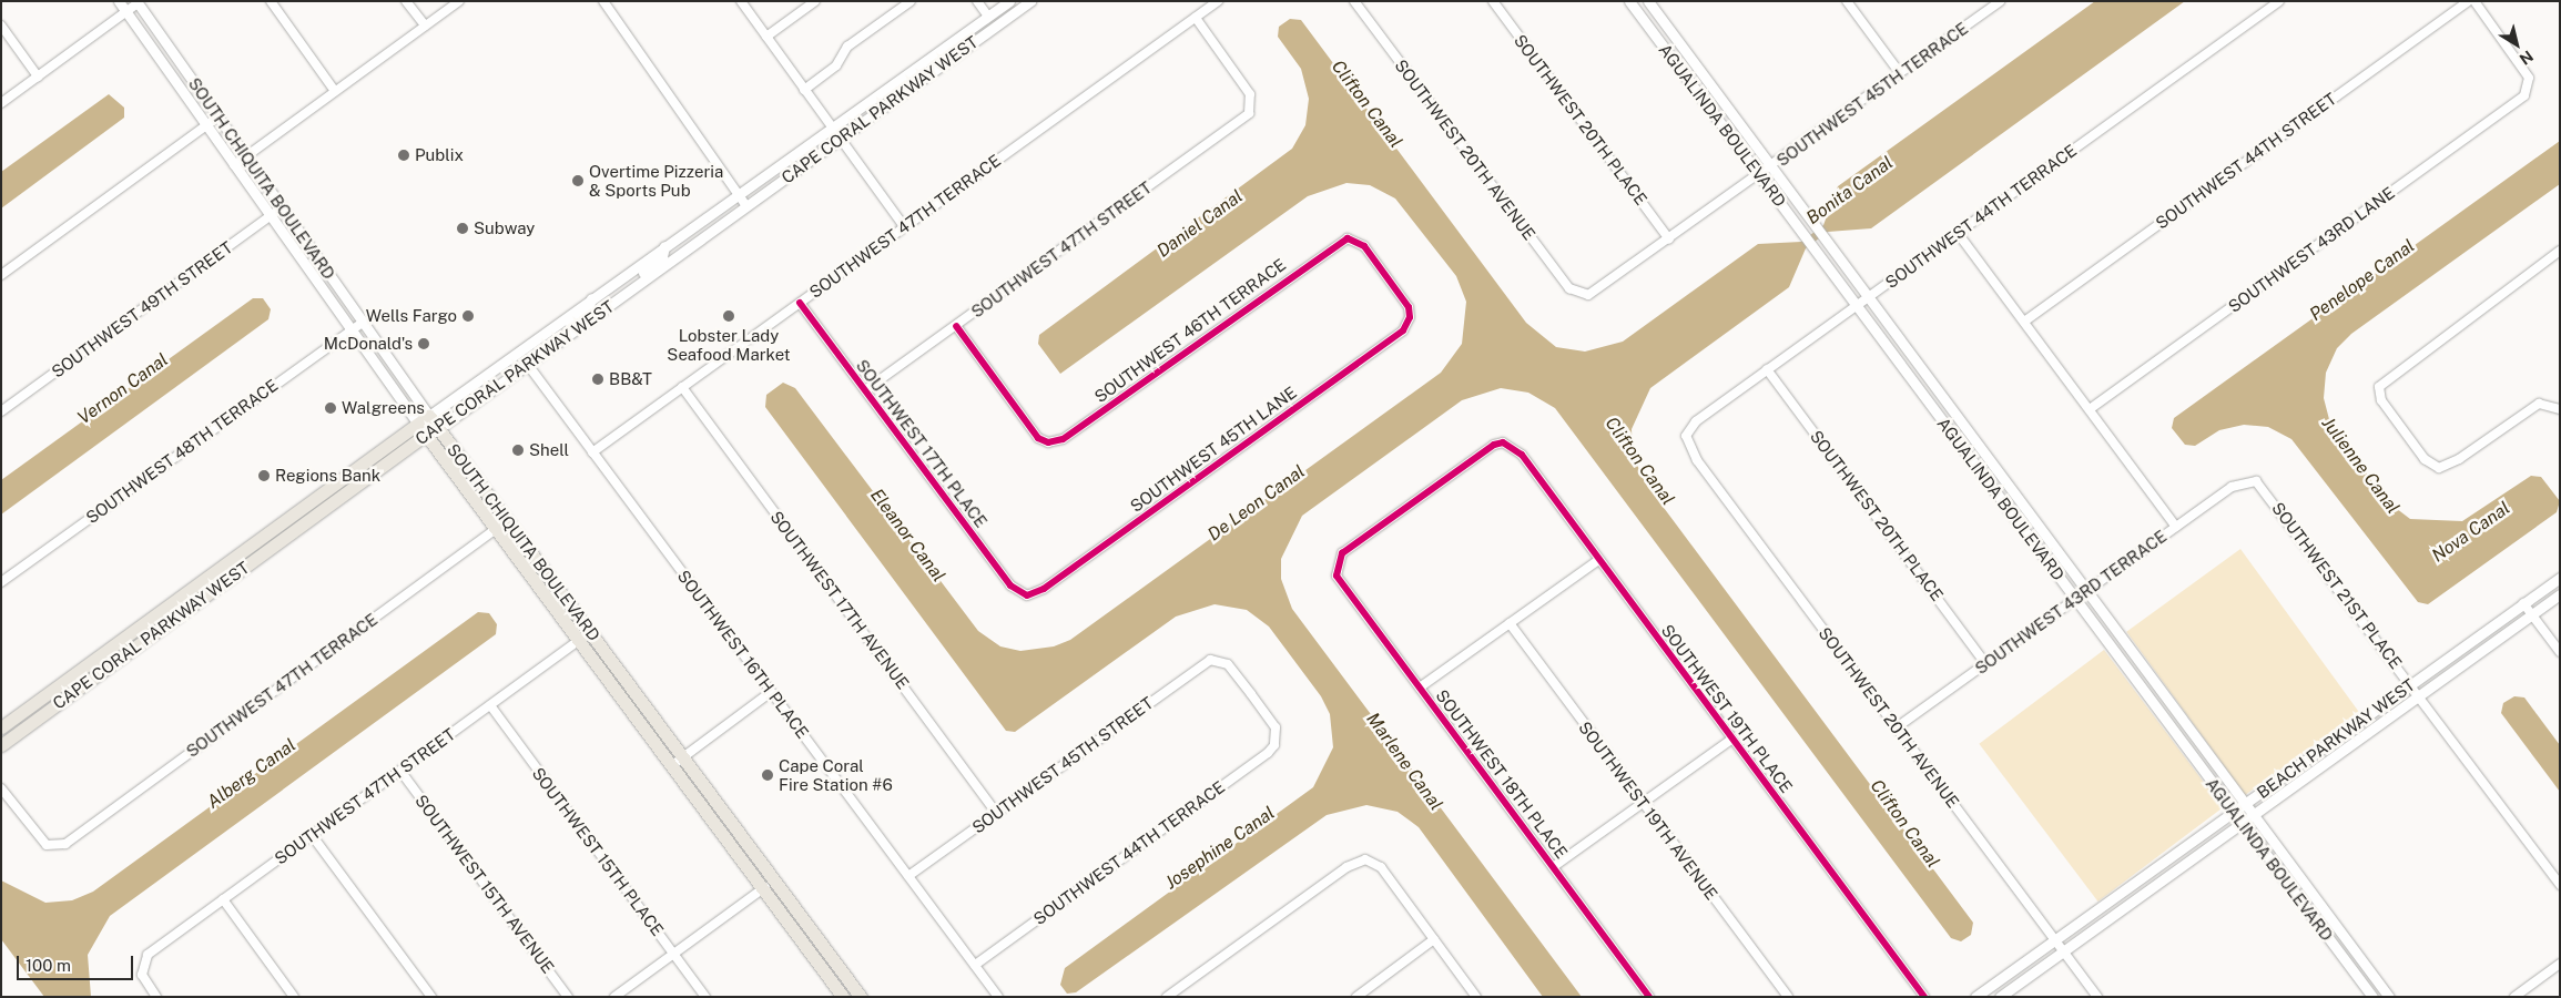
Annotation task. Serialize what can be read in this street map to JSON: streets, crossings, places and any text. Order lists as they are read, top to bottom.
{
  "streets": {
    "main road": ["CAPE CORAL PARKWAY WEST", "SOUTH CHIQUITA BOULEVARD"],
    "street": [
      "SOUTHWEST 45TH TERRACE",
      "SOUTHWEST 20TH PLACE",
      "AGUALINDA BOULEVARD",
      "SOUTHWEST 20TH AVENUE",
      "SOUTHWEST 44TH STREET",
      "SOUTHWEST 44TH TERRACE",
      "SOUTHWEST 47TH TERRACE",
      "SOUTHWEST 47TH STREET",
      "SOUTHWEST 43RD LANE",
      "SOUTHWEST 49TH STREET",
      "SOUTHWEST 46TH TERRACE",
      "SOUTHWEST 17TH PLACE",
      "SOUTHWEST 45TH LANE",
      "SOUTHWEST 48TH TERRACE",
      "SOUTHWEST 21ST PLACE",
      "SOUTHWEST 17TH AVENUE",
      "SOUTHWEST 43RD TERRACE",
      "SOUTHWEST 16TH PLACE",
      "SOUTHWEST 19TH PLACE",
      "BEACH PARKWAY WEST",
      "SOUTHWEST 45TH STREET",
      "SOUTHWEST 18TH PLACE",
      "SOUTHWEST 19TH AVENUE",
      "SOUTHWEST 15TH PLACE",
      "SOUTHWEST 15TH AVENUE"
    ]
  },
  "crossings": [
    ["SOUTHWEST 45TH TERRACE", "SOUTHWEST 20TH PLACE"],
    ["SOUTHWEST 45TH TERRACE", "AGUALINDA BOULEVARD"],
    ["SOUTHWEST 45TH TERRACE", "SOUTHWEST 20TH AVENUE"],
    ["CAPE CORAL PARKWAY WEST", "SOUTH CHIQUITA BOULEVARD"],
    ["CAPE CORAL PARKWAY WEST", "SOUTHWEST 16TH PLACE"],
    ["SOUTHWEST 20TH PLACE", "SOUTHWEST 44TH TERRACE"],
    ["SOUTHWEST 20TH PLACE", "SOUTHWEST 43RD TERRACE"],
    ["AGUALINDA BOULEVARD", "SOUTHWEST 44TH TERRACE"],
    ["AGUALINDA BOULEVARD", "SOUTHWEST 43RD TERRACE"],
    ["AGUALINDA BOULEVARD", "BEACH PARKWAY WEST"],
    ["SOUTHWEST 20TH AVENUE", "SOUTHWEST 44TH TERRACE"],
    ["SOUTHWEST 20TH AVENUE", "SOUTHWEST 43RD TERRACE"],
    ["SOUTHWEST 20TH AVENUE", "BEACH PARKWAY WEST"],
    ["SOUTH CHIQUITA BOULEVARD", "SOUTHWEST 47TH TERRACE"],
    ["SOUTH CHIQUITA BOULEVARD", "SOUTHWEST 47TH STREET"],
    ["SOUTH CHIQUITA BOULEVARD", "SOUTHWEST 49TH STREET"],
    ["SOUTH CHIQUITA BOULEVARD", "SOUTHWEST 48TH TERRACE"],
    ["SOUTHWEST 44TH TERRACE", "SOUTHWEST 16TH PLACE"],
    ["SOUTHWEST 44TH TERRACE", "SOUTHWEST 45TH STREET"],
    ["SOUTHWEST 47TH TERRACE", "SOUTHWEST 47TH STREET"],
    ["SOUTHWEST 47TH TERRACE", "SOUTHWEST 17TH PLACE"],
    ["SOUTHWEST 47TH TERRACE", "SOUTHWEST 17TH AVENUE"],
    ["SOUTHWEST 47TH TERRACE", "SOUTHWEST 16TH PLACE"],
    ["SOUTHWEST 47TH STREET", "SOUTHWEST 46TH TERRACE"],
    ["SOUTHWEST 47TH STREET", "SOUTHWEST 17TH PLACE"],
    ["SOUTHWEST 47TH STREET", "SOUTHWEST 15TH PLACE"],
    ["SOUTHWEST 47TH STREET", "SOUTHWEST 15TH AVENUE"],
    ["SOUTHWEST 46TH TERRACE", "SOUTHWEST 45TH LANE"],
    ["SOUTHWEST 17TH PLACE", "SOUTHWEST 45TH LANE"],
    ["SOUTHWEST 21ST PLACE", "SOUTHWEST 43RD TERRACE"],
    ["SOUTHWEST 21ST PLACE", "BEACH PARKWAY WEST"],
    ["SOUTHWEST 17TH AVENUE", "SOUTHWEST 45TH STREET"],
    ["SOUTHWEST 16TH PLACE", "SOUTHWEST 45TH STREET"],
    ["SOUTHWEST 19TH PLACE", "SOUTHWEST 18TH PLACE"]
  ],
  "water": [
    "Clifton Canal",
    "Bonita Canal",
    "Daniel Canal",
    "Penelope Canal",
    "Vernon Canal",
    "Julienne Canal",
    "De Leon Canal",
    "Nova Canal",
    "Eleanor Canal",
    "Marlene Canal",
    "Alberg Canal",
    "Josephine Canal"
  ],
  "places": [
    "Publix",
    "Overtime Pizzeria & Sports Pub",
    "Subway",
    "Wells Fargo",
    "Lobster Lady Seafood Market",
    "McDonald's",
    "BB&T",
    "Walgreens",
    "Shell",
    "Regions Bank",
    "Cape Coral Fire Station #6"
  ],
  "scale_bar": "100 m",
  "north": "bottom right"
}
